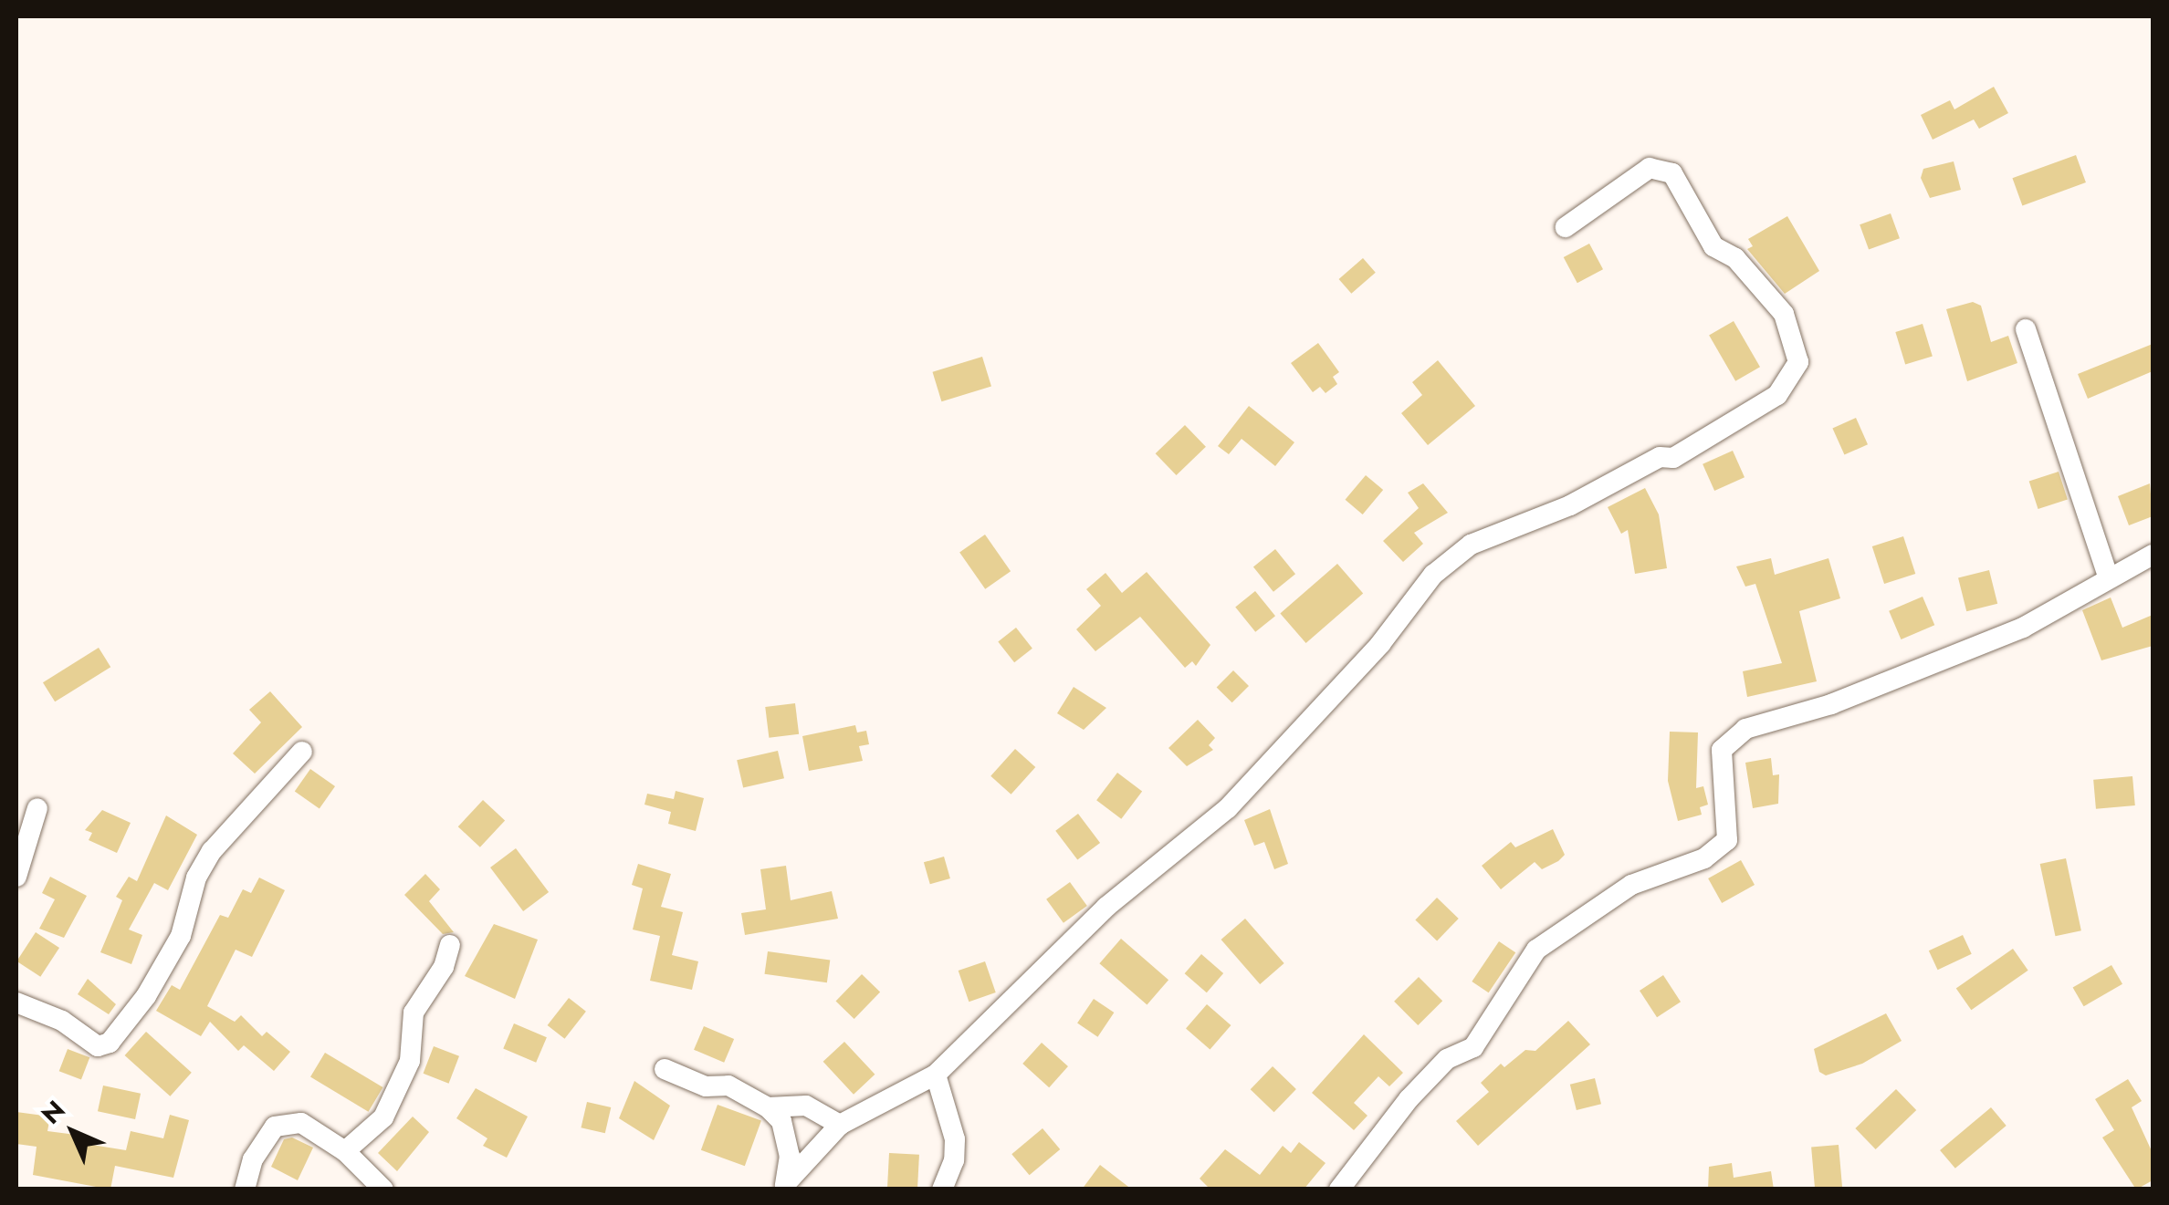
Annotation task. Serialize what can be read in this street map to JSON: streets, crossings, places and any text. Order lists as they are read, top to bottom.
{
  "north": "top left"
}
